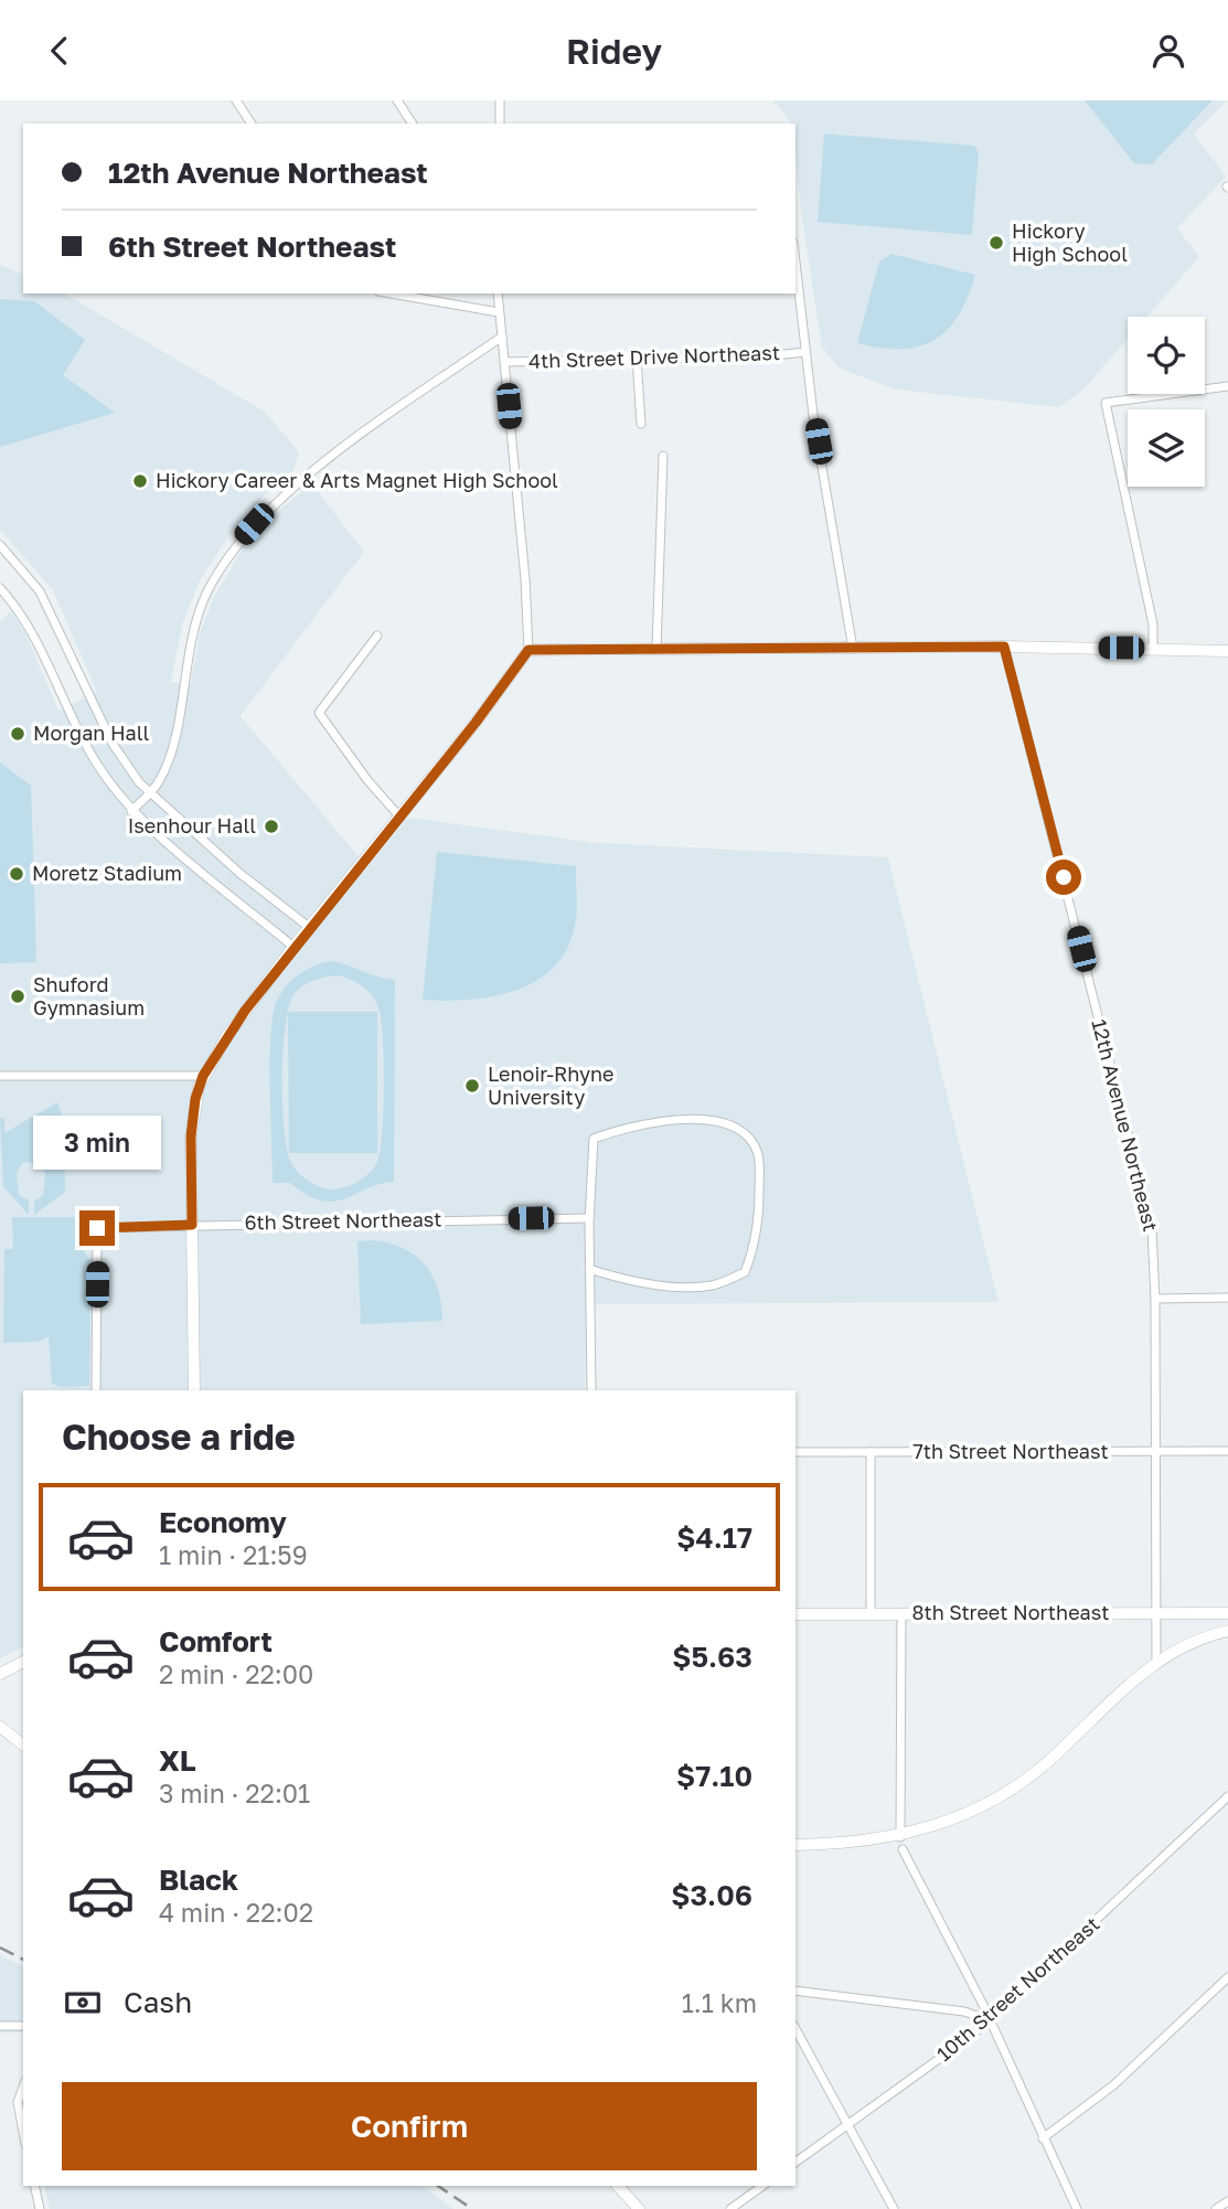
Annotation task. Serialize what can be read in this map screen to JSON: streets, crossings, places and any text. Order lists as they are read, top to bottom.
{
  "streets": {
    "street": [
      "4th Street Drive Northeast",
      "12th Avenue Northeast",
      "6th Street Northeast",
      "7th Street Northeast",
      "8th Street Northeast",
      "10th Street Northeast"
    ]
  },
  "crossings": [
    ["12th Avenue Northeast", "7th Street Northeast"],
    ["12th Avenue Northeast", "8th Street Northeast"]
  ],
  "places": [
    "Hickory High School",
    "Hickory Career & Arts Magnet High School",
    "Morgan Hall",
    "Isenhour Hall",
    "Moretz Stadium",
    "Shuford Gymnasium",
    "Lenoir-Rhyne University"
  ],
  "page": {
    "header": "Ridey",
    "banner": ["12th Avenue Northeast", "6th Street Northeast"],
    "bubble": "3 min",
    "heading": "Choose a ride",
    "list": [
      {
        "name": "Economy",
        "note": "1 min · 21:59",
        "value": "$4.17"
      },
      {
        "name": "Comfort",
        "note": "2 min · 22:00",
        "value": "$5.63"
      },
      {
        "name": "XL",
        "note": "3 min · 22:01",
        "value": "$7.10"
      },
      {
        "name": "Black",
        "note": "4 min · 22:02",
        "value": "$3.06"
      }
    ],
    "pay": ["Cash", "1.1 km"],
    "buttons": "Confirm"
  }
}
